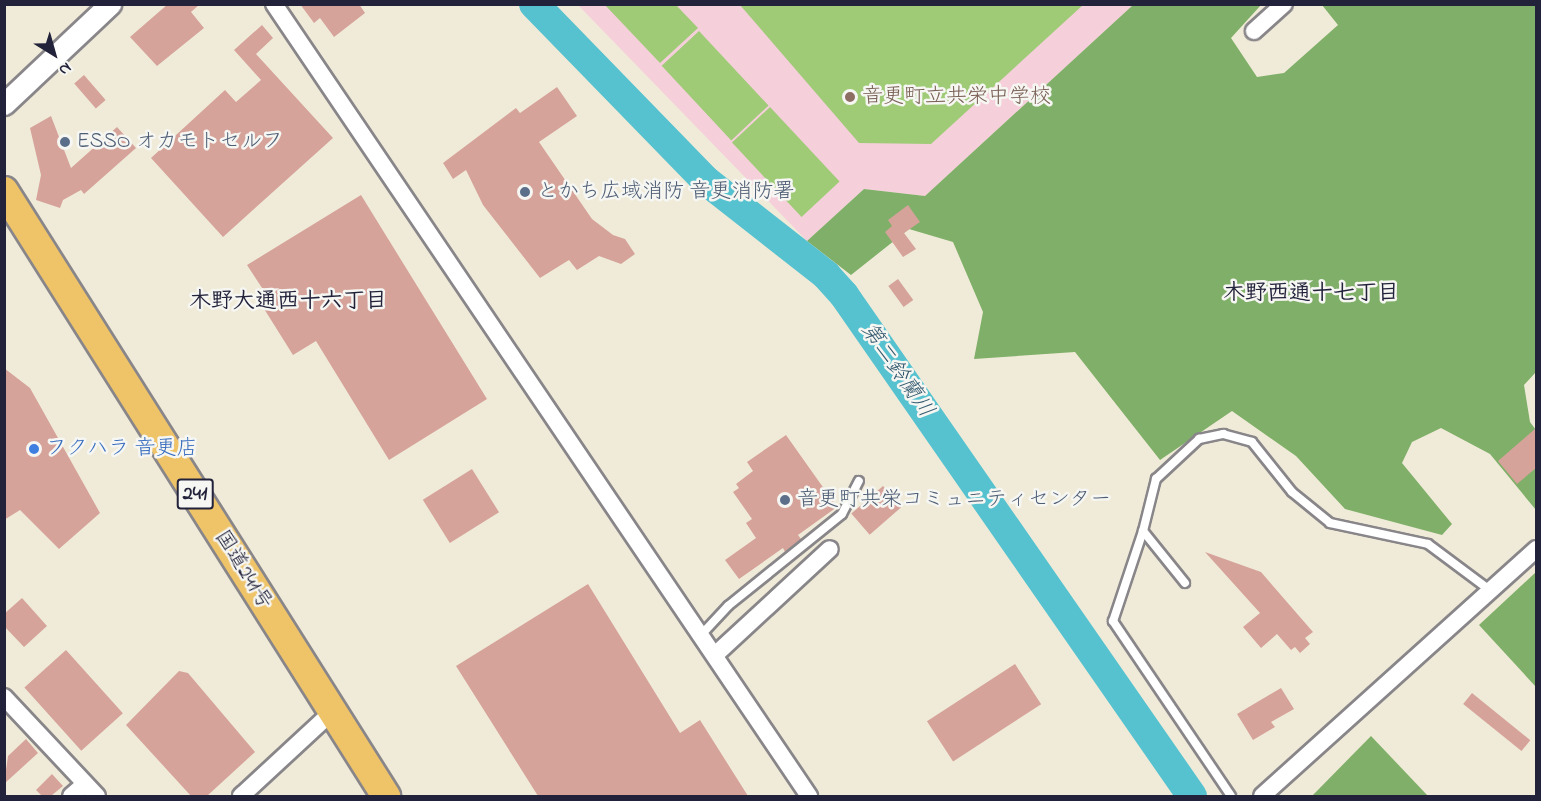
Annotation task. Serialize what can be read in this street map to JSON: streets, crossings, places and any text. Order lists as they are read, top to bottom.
{
  "streets": {
    "highway": ["241", "国道241号"]
  },
  "districts": ["木野西通十七丁目", "木野大通西十六丁目"],
  "water": ["第二鈴蘭川"],
  "places": [
    "音更町立共栄中学校",
    "ESSO オカモトセルフ",
    "とかち広域消防 音更消防署",
    "フクハラ 音更店",
    "音更町共栄コミュニティセンター"
  ],
  "north": "bottom right"
}
